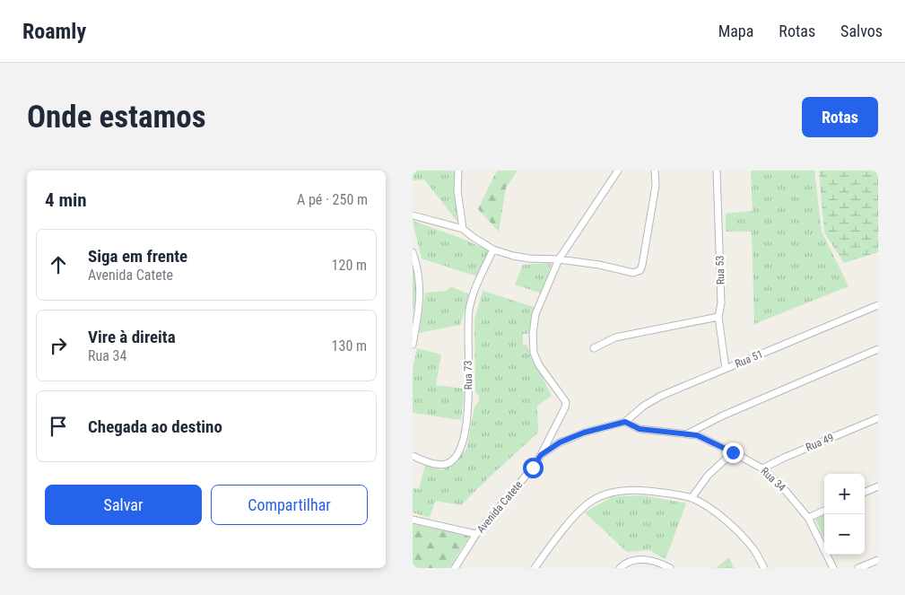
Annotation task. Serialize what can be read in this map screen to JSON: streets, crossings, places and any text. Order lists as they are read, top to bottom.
{
  "streets": {
    "street": [
      "Rua 53",
      "Rua 51",
      "Rua 73",
      "Rua 49",
      "Rua 34",
      "Avenida Catete"
    ]
  },
  "crossings": [
    ["Rua 53", "Rua 51"],
    ["Rua 51", "Rua 34"],
    ["Rua 51", "Avenida Catete"],
    ["Rua 49", "Rua 34"],
    ["Rua 34", "Avenida Catete"]
  ],
  "page": {
    "header": "Roamly",
    "nav": ["Mapa", "Rotas", "Salvos"],
    "buttons": [
      "Rotas",
      ["Salvar", "Compartilhar"]
    ],
    "title": "Onde estamos",
    "heading": ["4 min", "A pé · 250 m"],
    "list": [
      ["Siga em frente", "Avenida Catete", "120 m"],
      ["Vire à direita", "Rua 34", "130 m"],
      "Chegada ao destino"
    ],
    "map_buttons": ["+", "−"]
  }
}
